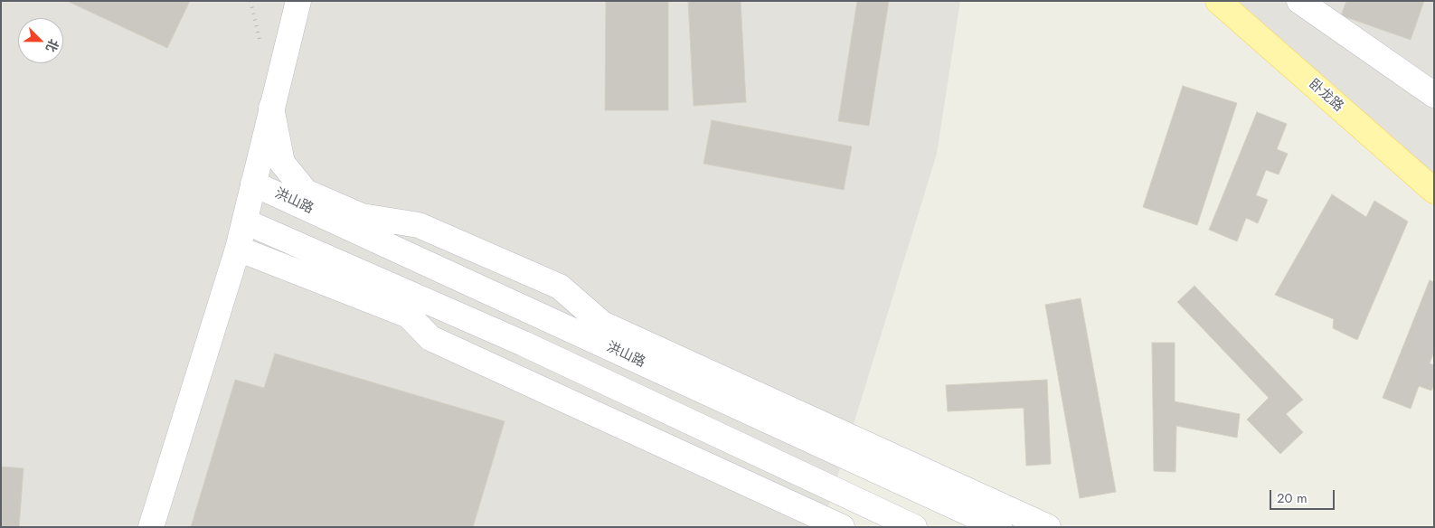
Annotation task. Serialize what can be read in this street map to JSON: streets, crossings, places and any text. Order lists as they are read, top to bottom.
{
  "streets": {
    "main road": ["卧龙路"],
    "street": ["洪山路"]
  },
  "scale_bar": "20 m",
  "north": "bottom right"
}
